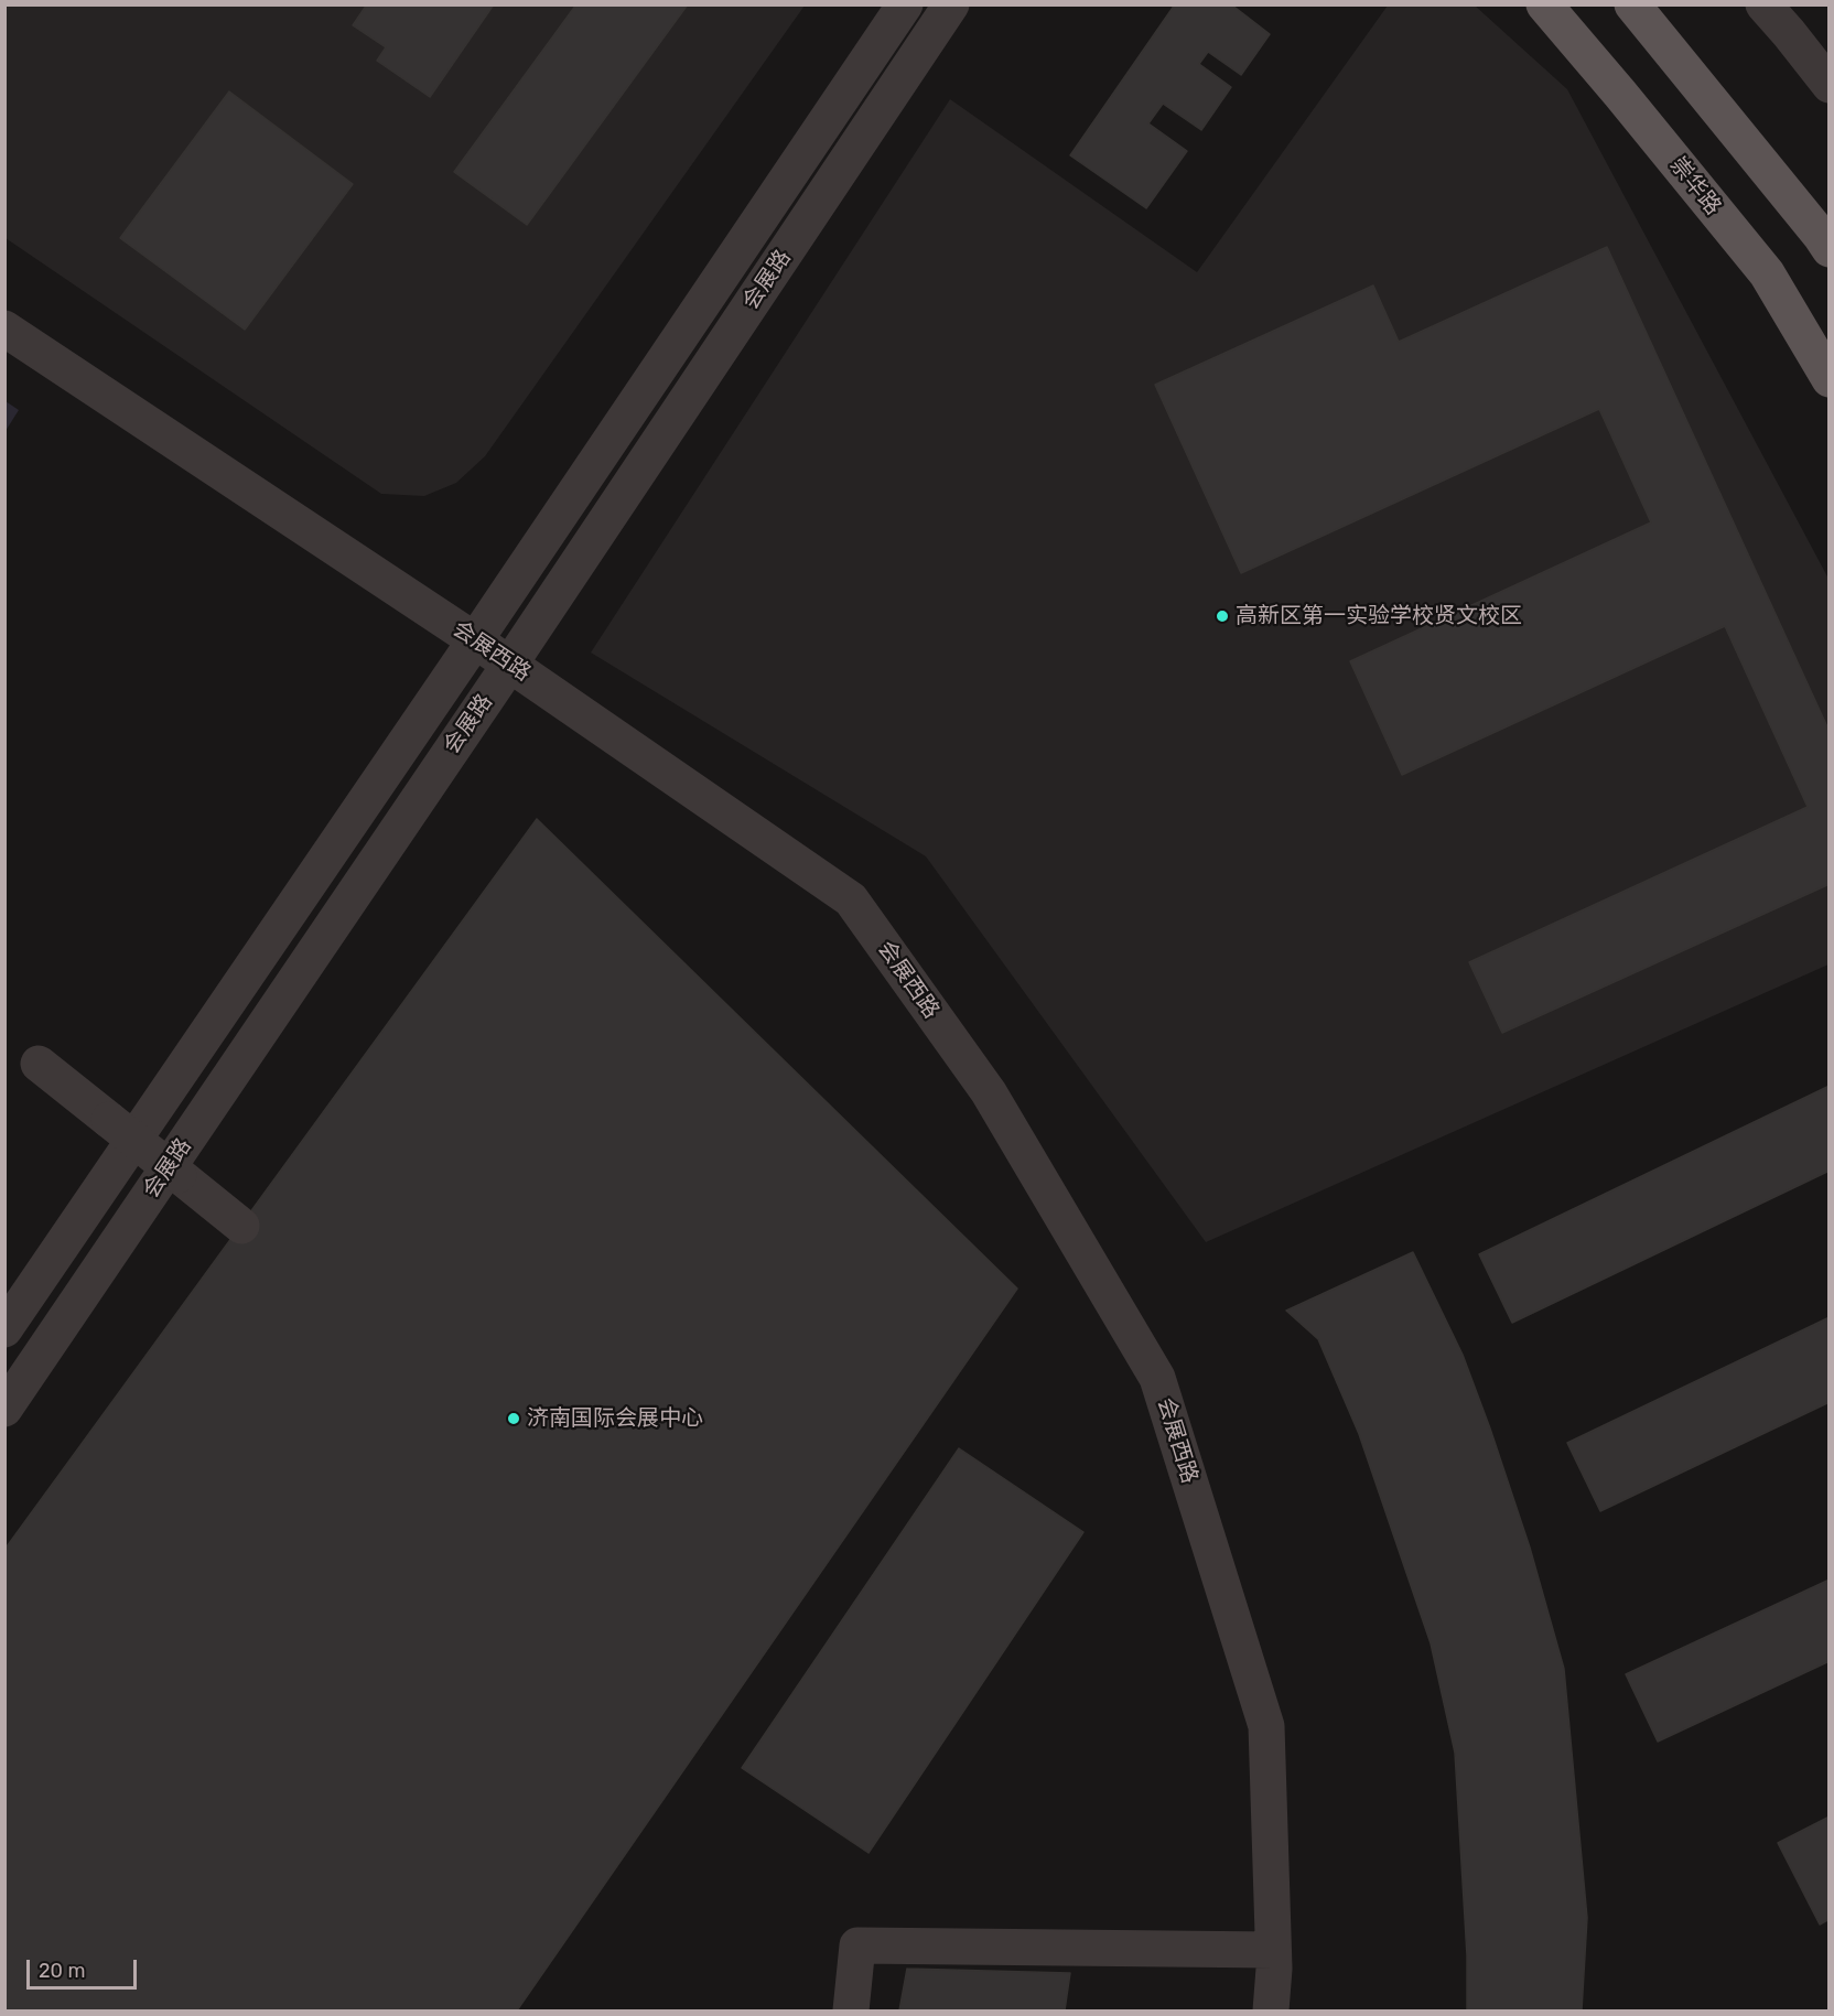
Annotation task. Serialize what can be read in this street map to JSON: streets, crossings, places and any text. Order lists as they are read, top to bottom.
{
  "streets": {
    "main road": ["崇华路"],
    "street": ["会展路", "会展西路"]
  },
  "crossings": [
    ["会展路", "会展西路"]
  ],
  "places": ["高新区第一实验学校贤文校区", "济南国际会展中心"],
  "scale_bar": "20 m"
}
